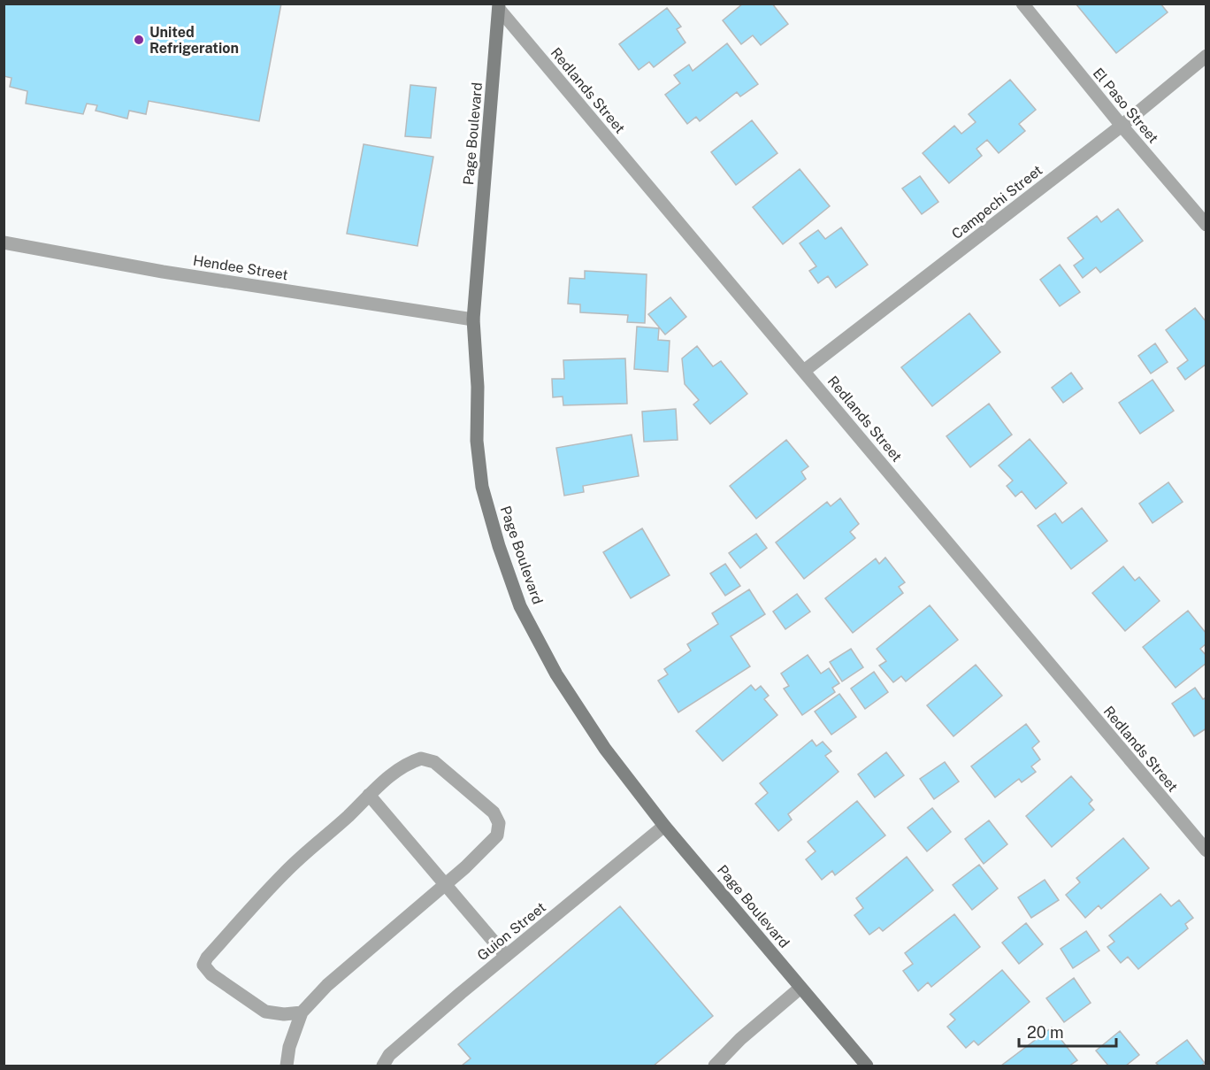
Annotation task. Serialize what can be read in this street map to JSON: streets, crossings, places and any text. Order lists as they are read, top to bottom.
{
  "streets": {
    "street": [
      "Redlands Street",
      "El Paso Street",
      "Page Boulevard",
      "Campechi Street",
      "Hendee Street",
      "Guion Street"
    ]
  },
  "crossings": [
    ["Redlands Street", "Page Boulevard"],
    ["Redlands Street", "Campechi Street"],
    ["El Paso Street", "Campechi Street"],
    ["Page Boulevard", "Hendee Street"],
    ["Page Boulevard", "Guion Street"]
  ],
  "places": ["United Refrigeration"],
  "scale_bar": "20 m"
}
